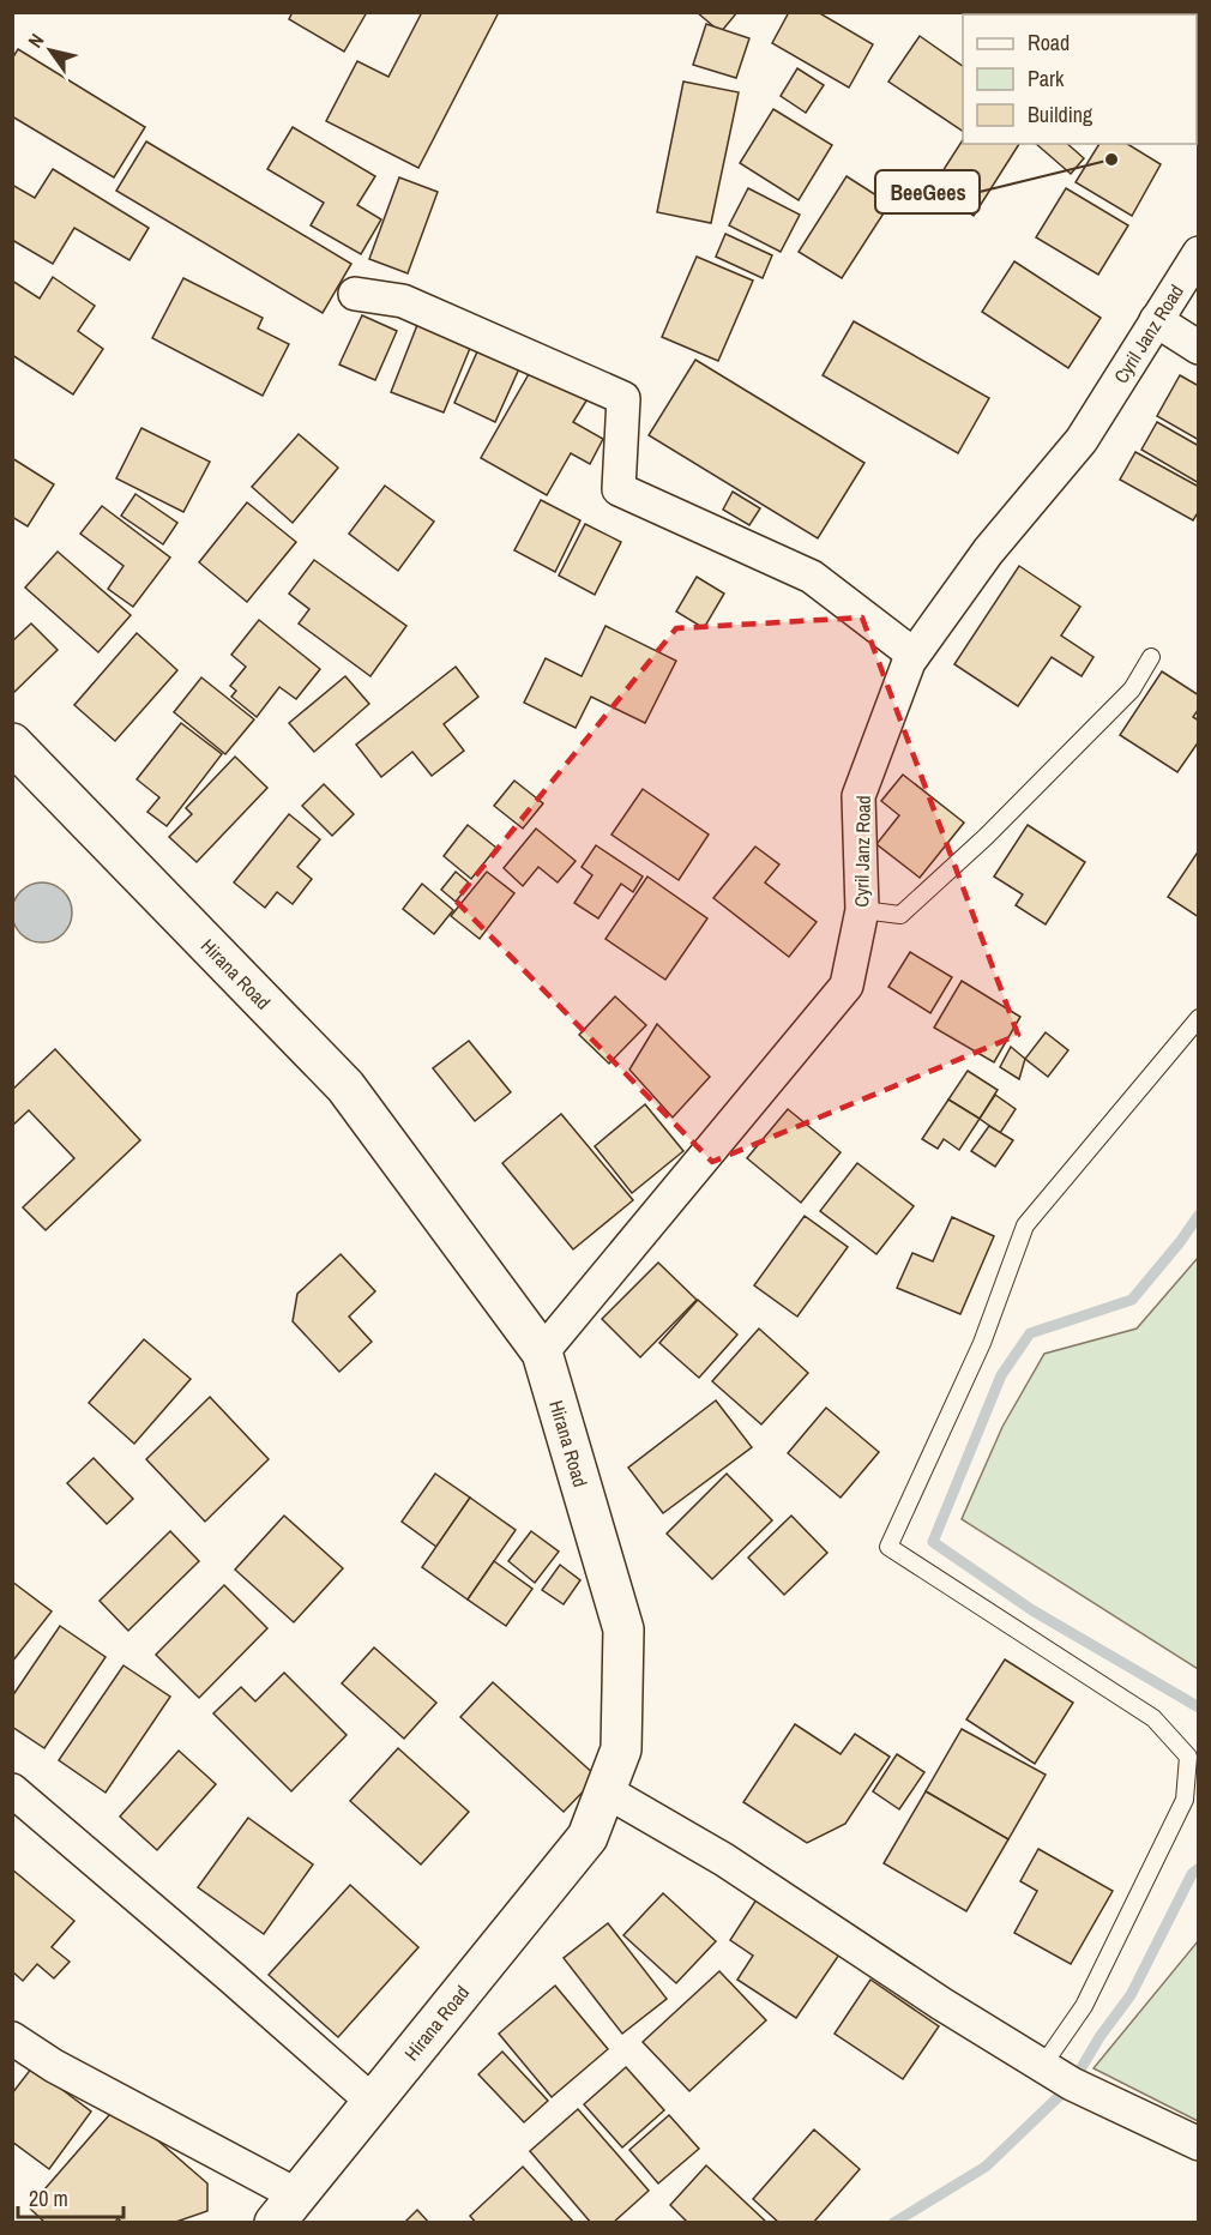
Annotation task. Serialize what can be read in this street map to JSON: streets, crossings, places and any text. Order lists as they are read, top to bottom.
{
  "streets": {
    "street": ["Cyril Janz Road", "Hirana Road"]
  },
  "crossings": [
    ["Cyril Janz Road", "Hirana Road"]
  ],
  "places": ["BeeGees"],
  "legend": ["Road", "Park", "Building"],
  "scale_bar": "20 m",
  "north": "top left"
}
